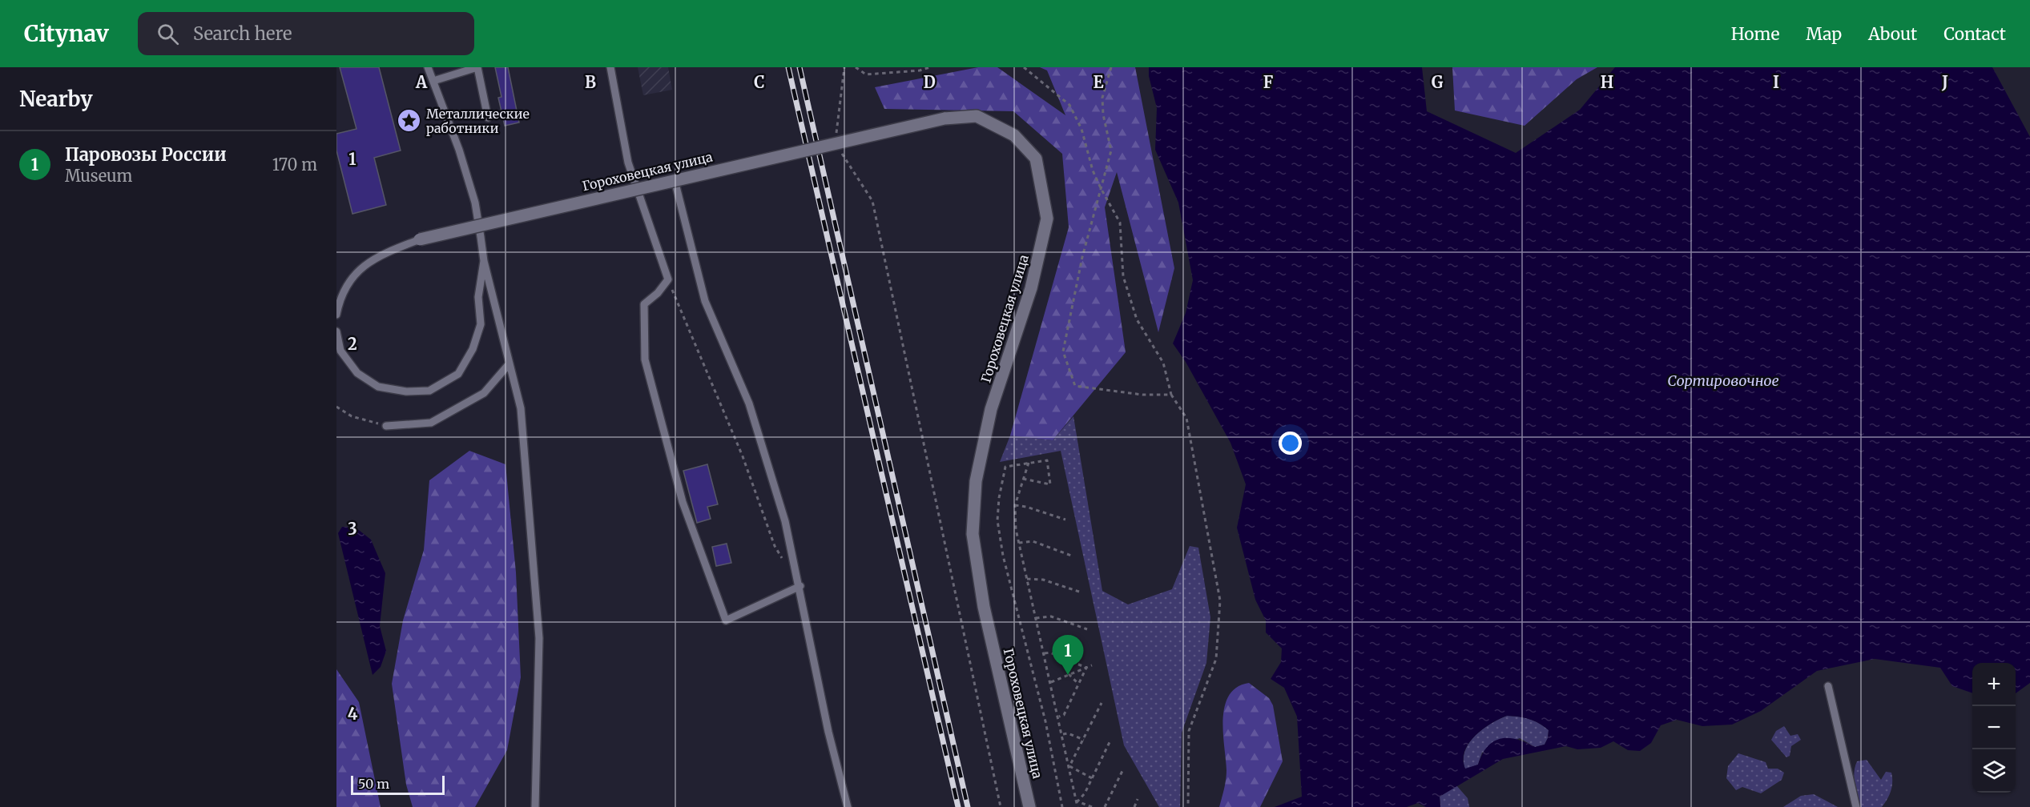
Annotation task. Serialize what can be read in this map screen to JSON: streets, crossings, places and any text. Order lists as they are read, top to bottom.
{
  "streets": {
    "street": ["Гороховецкая улица"]
  },
  "water": ["Сортировочное"],
  "places": {
    "place": ["Металлические работники"]
  },
  "scale_bar": "50 m",
  "page": {
    "header": "Citynav",
    "search": "Search here",
    "nav": [
      "Home",
      "Map",
      "About",
      "Contact"
    ],
    "heading": "Nearby",
    "list": [
      {
        "mark": "1",
        "name": "Паровозы России",
        "note": "Museum",
        "value": "170 m"
      }
    ],
    "pins": "1",
    "map_buttons": ["+", "−"],
    "scale": "50 m"
  },
  "grid": {
    "columns": [
      "A",
      "B",
      "C",
      "D",
      "E",
      "F",
      "G",
      "H",
      "I",
      "J"
    ],
    "rows": [
      "1",
      "2",
      "3",
      "4"
    ]
  }
}
